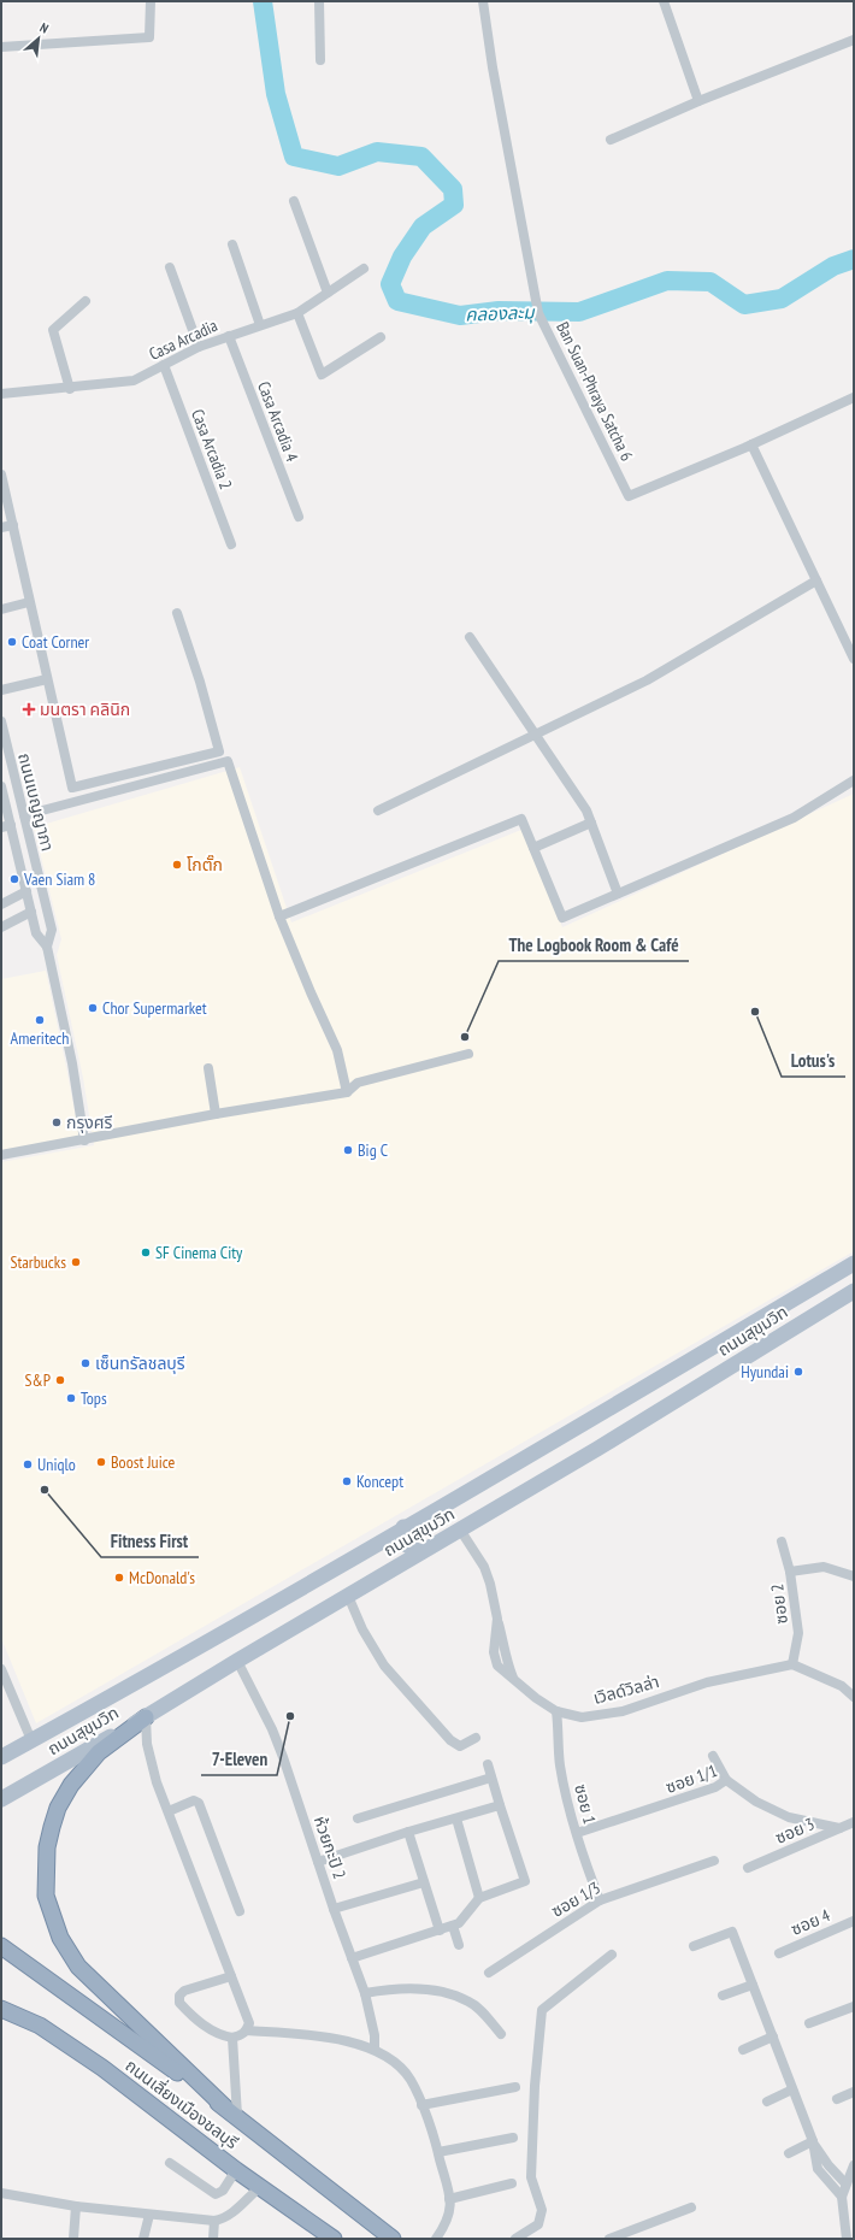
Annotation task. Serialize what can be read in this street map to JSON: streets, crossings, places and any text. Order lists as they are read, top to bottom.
{
  "streets": {
    "highway": ["ถนนเลี่ยงเมืองชลบุรี"],
    "main road": ["ถนนสุขุมวิท"],
    "street": [
      "Casa Arcadia",
      "Ban Suan-Phraya Satcha 6",
      "Casa Arcadia 4",
      "Casa Arcadia 2",
      "ถนนเบญญาภา",
      "ซอย 2",
      "เวิลด์วิลล่า",
      "ซอย 1/1",
      "ซอย 1",
      "ซอย 3",
      "ห้วยกะปิ 2",
      "ซอย 1/3",
      "ซอย 4"
    ]
  },
  "crossings": [
    ["Casa Arcadia", "Casa Arcadia 4"],
    ["Casa Arcadia", "Casa Arcadia 2"],
    ["ถนนสุขุมวิท", "เวิลด์วิลล่า"],
    ["ถนนสุขุมวิท", "ห้วยกะปิ 2"],
    ["ซอย 2", "เวิลด์วิลล่า"],
    ["เวิลด์วิลล่า", "ซอย 1"],
    ["ซอย 1/1", "ซอย 1"],
    ["ซอย 1/1", "ซอย 3"],
    ["ซอย 1", "ซอย 1/3"]
  ],
  "water": ["คลองละมุ"],
  "places": {
    "other": [
      "Coat Corner",
      "โกตั๊ก",
      "Vaen Siam 8",
      "Chor Supermarket",
      "Lotus's",
      "Ameritech",
      "The Logbook Room & Café",
      "กรุงศรี",
      "Big C",
      "SF Cinema City",
      "Starbucks",
      "เซ็นทรัลชลบุรี",
      "Hyundai",
      "S&P",
      "Tops",
      "Boost Juice",
      "Uniqlo",
      "Koncept",
      "Fitness First",
      "McDonald's",
      "7-Eleven"
    ],
    "health": ["มนตรา คลินิก"]
  },
  "north": "top right"
}
